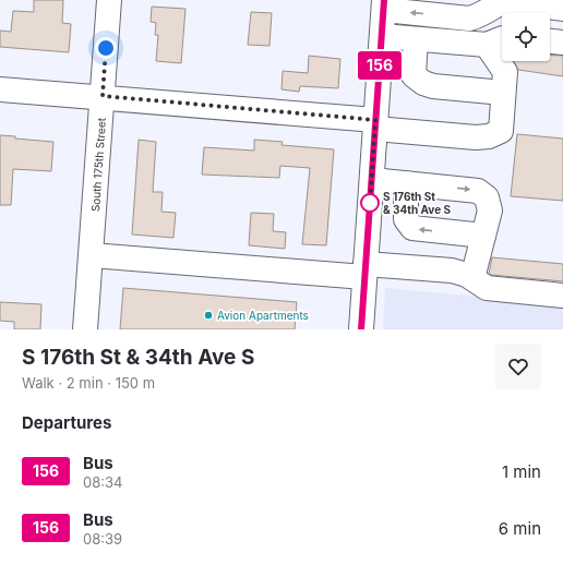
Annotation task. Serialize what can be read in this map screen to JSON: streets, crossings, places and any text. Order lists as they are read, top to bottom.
{
  "streets": {
    "street": ["South 175th Street"]
  },
  "places": ["S 176th St & 34th Ave S", "Avion Apartments"],
  "lines": ["bus line 156"],
  "page": {
    "on_map": "156",
    "heading": [
      ["S 176th St & 34th Ave S", "Walk · 2 min · 150 m"],
      "Departures"
    ],
    "list": [
      {
        "mark": "156",
        "name": "Bus",
        "note": "08:34",
        "value": "1 min"
      },
      {
        "mark": "156",
        "name": "Bus",
        "note": "08:39",
        "value": "6 min"
      }
    ]
  }
}
